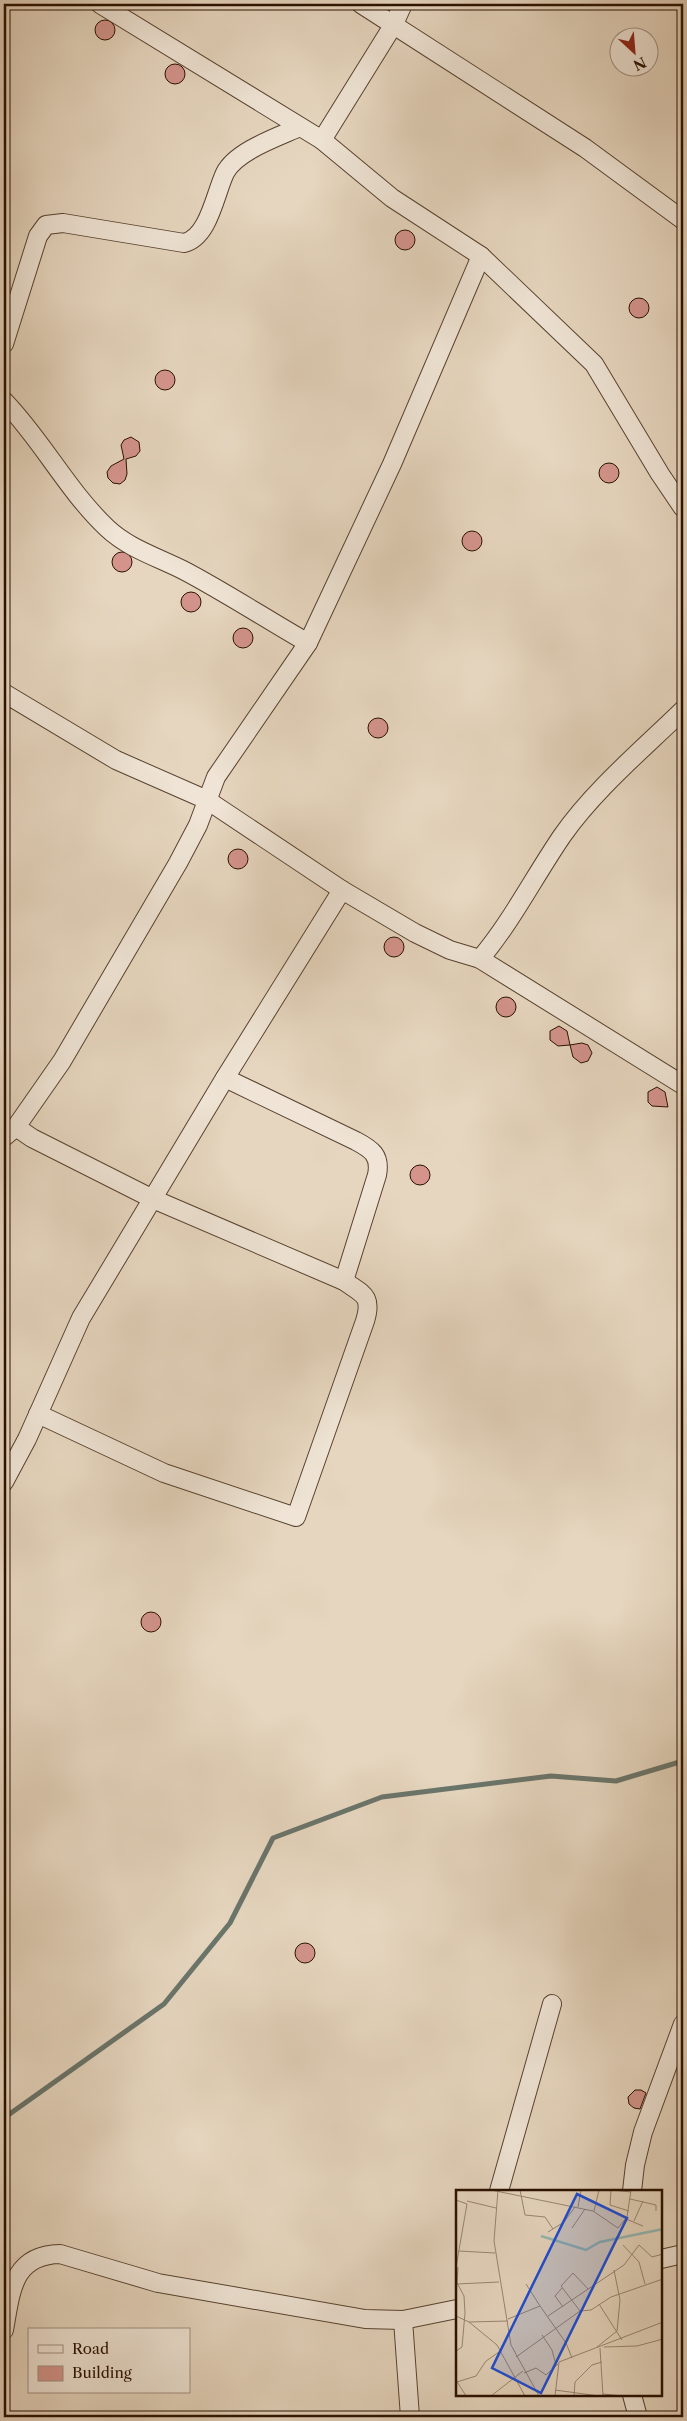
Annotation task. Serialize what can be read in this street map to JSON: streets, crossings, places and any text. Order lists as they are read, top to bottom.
{
  "legend": ["Road", "Building"],
  "north": "bottom right"
}
